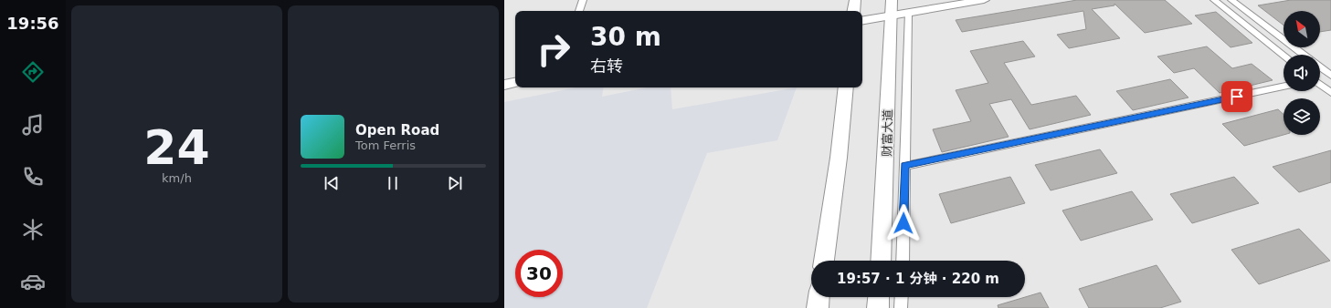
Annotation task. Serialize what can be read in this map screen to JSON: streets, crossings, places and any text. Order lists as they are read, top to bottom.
{
  "streets": {
    "main road": ["财富大道"]
  },
  "north": "top left",
  "page": {
    "tabs": "19:56",
    "tile": ["24", "km/h"],
    "turn": ["30 m", "右转"],
    "song": ["Open Road", "Tom Ferris"],
    "limit": "30",
    "trip": "19:57 · 1 分钟 · 220 m"
  }
}
